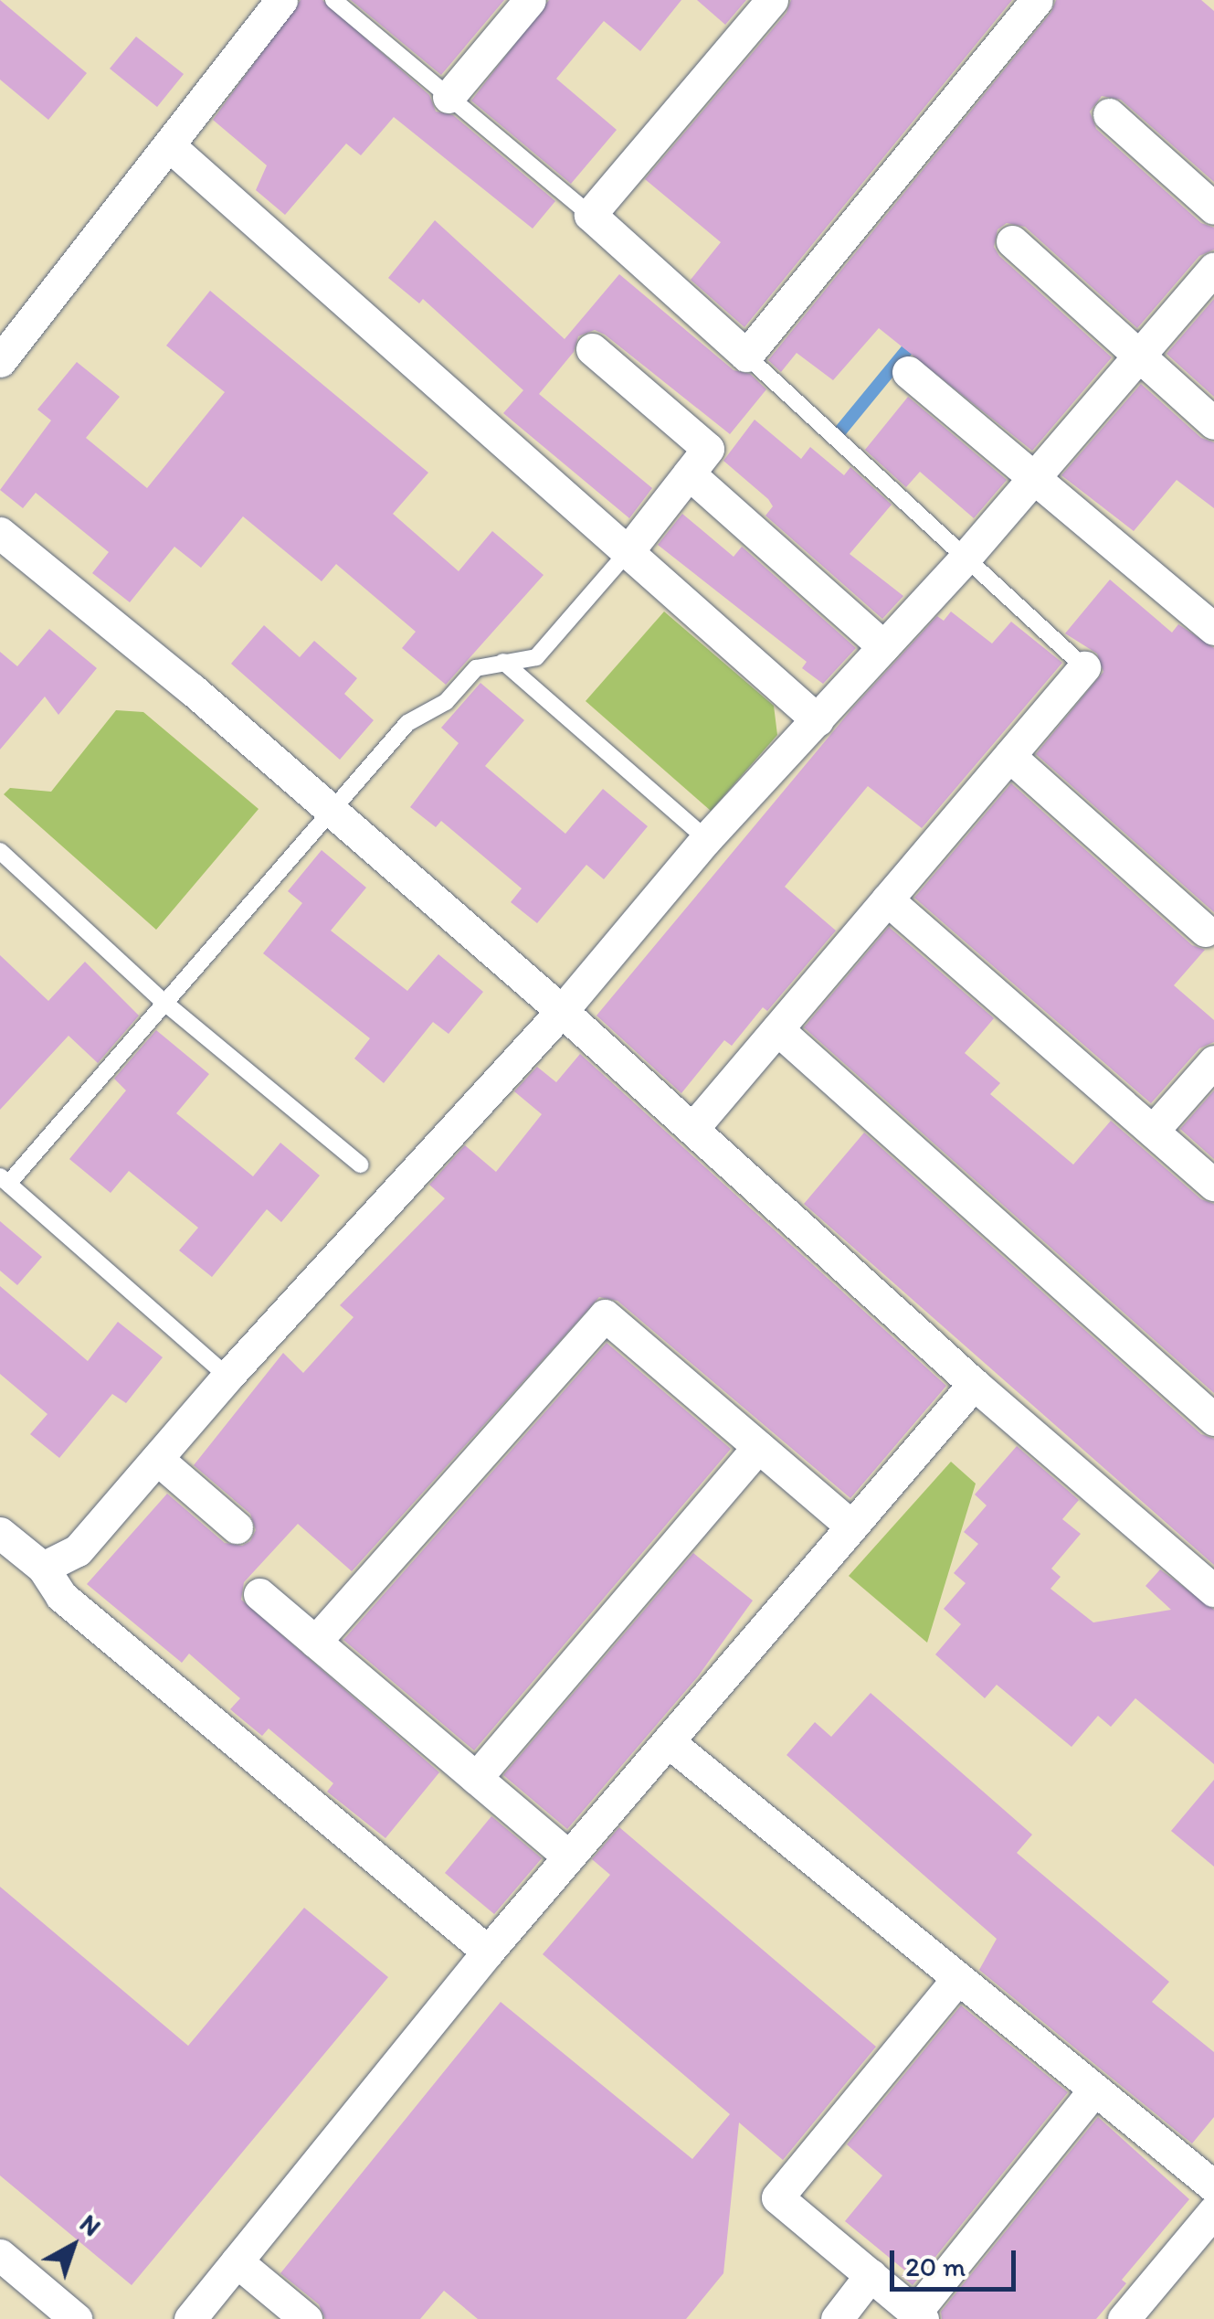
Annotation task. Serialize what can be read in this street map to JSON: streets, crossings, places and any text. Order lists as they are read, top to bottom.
{
  "scale_bar": "20 m",
  "north": "top right"
}
